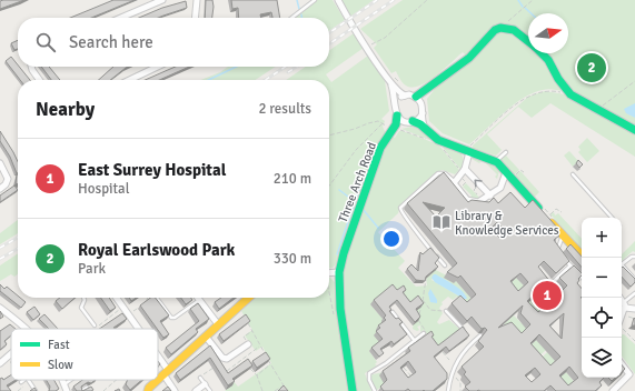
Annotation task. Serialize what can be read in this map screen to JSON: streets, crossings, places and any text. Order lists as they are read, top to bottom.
{
  "streets": {
    "street": ["Three Arch Road"]
  },
  "places": {
    "library": ["Library & Knowledge Services"]
  },
  "legend": ["Fast", "Slow"],
  "north": "right",
  "page": {
    "search": "Search here",
    "pins": ["2", "1"],
    "heading": ["Nearby", "2 results"],
    "list": [
      {
        "mark": "1",
        "name": "East Surrey Hospital",
        "note": "Hospital",
        "value": "210 m"
      },
      {
        "mark": "2",
        "name": "Royal Earlswood Park",
        "note": "Park",
        "value": "330 m"
      }
    ],
    "map_buttons": ["+", "−"]
  }
}
